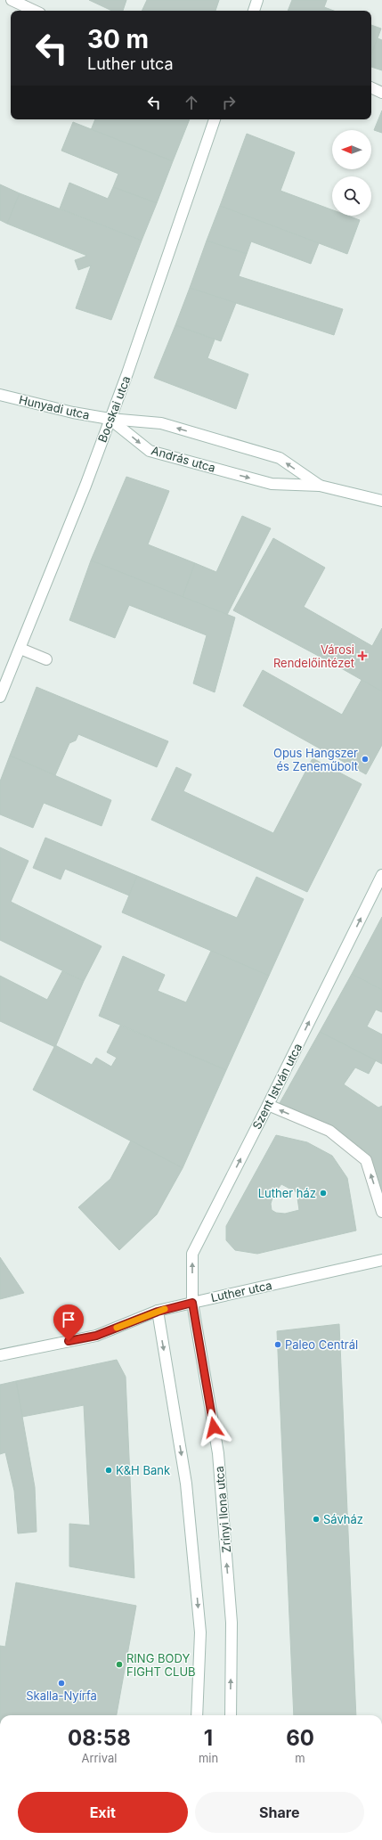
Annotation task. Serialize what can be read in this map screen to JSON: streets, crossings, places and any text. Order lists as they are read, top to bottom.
{
  "streets": {
    "street": [
      "Hunyadi utca",
      "Bocskai utca",
      "András utca",
      "Szent István utca",
      "Luther utca",
      "Zrínyi Ilona utca"
    ]
  },
  "crossings": [
    ["Hunyadi utca", "Bocskai utca"],
    ["Hunyadi utca", "András utca"],
    ["Bocskai utca", "András utca"],
    ["Szent István utca", "Luther utca"],
    ["Szent István utca", "Zrínyi Ilona utca"],
    ["Luther utca", "Zrínyi Ilona utca"]
  ],
  "one_way": ["Szent István utca"],
  "places": {
    "health": ["Városi Rendelőintézet"],
    "other": [
      "Opus Hangszer és Zeneműbolt",
      "Luther ház",
      "Paleo Centrál",
      "K&H Bank",
      "Sávház",
      "RING BODY FIGHT CLUB",
      "Skalla-Nyírfa"
    ]
  },
  "north": "left",
  "page": {
    "turn": ["30 m", "Luther utca"],
    "eta": [
      "08:58",
      "Arrival",
      "1",
      "min",
      "60",
      "m"
    ],
    "buttons": ["Exit", "Share"]
  }
}
